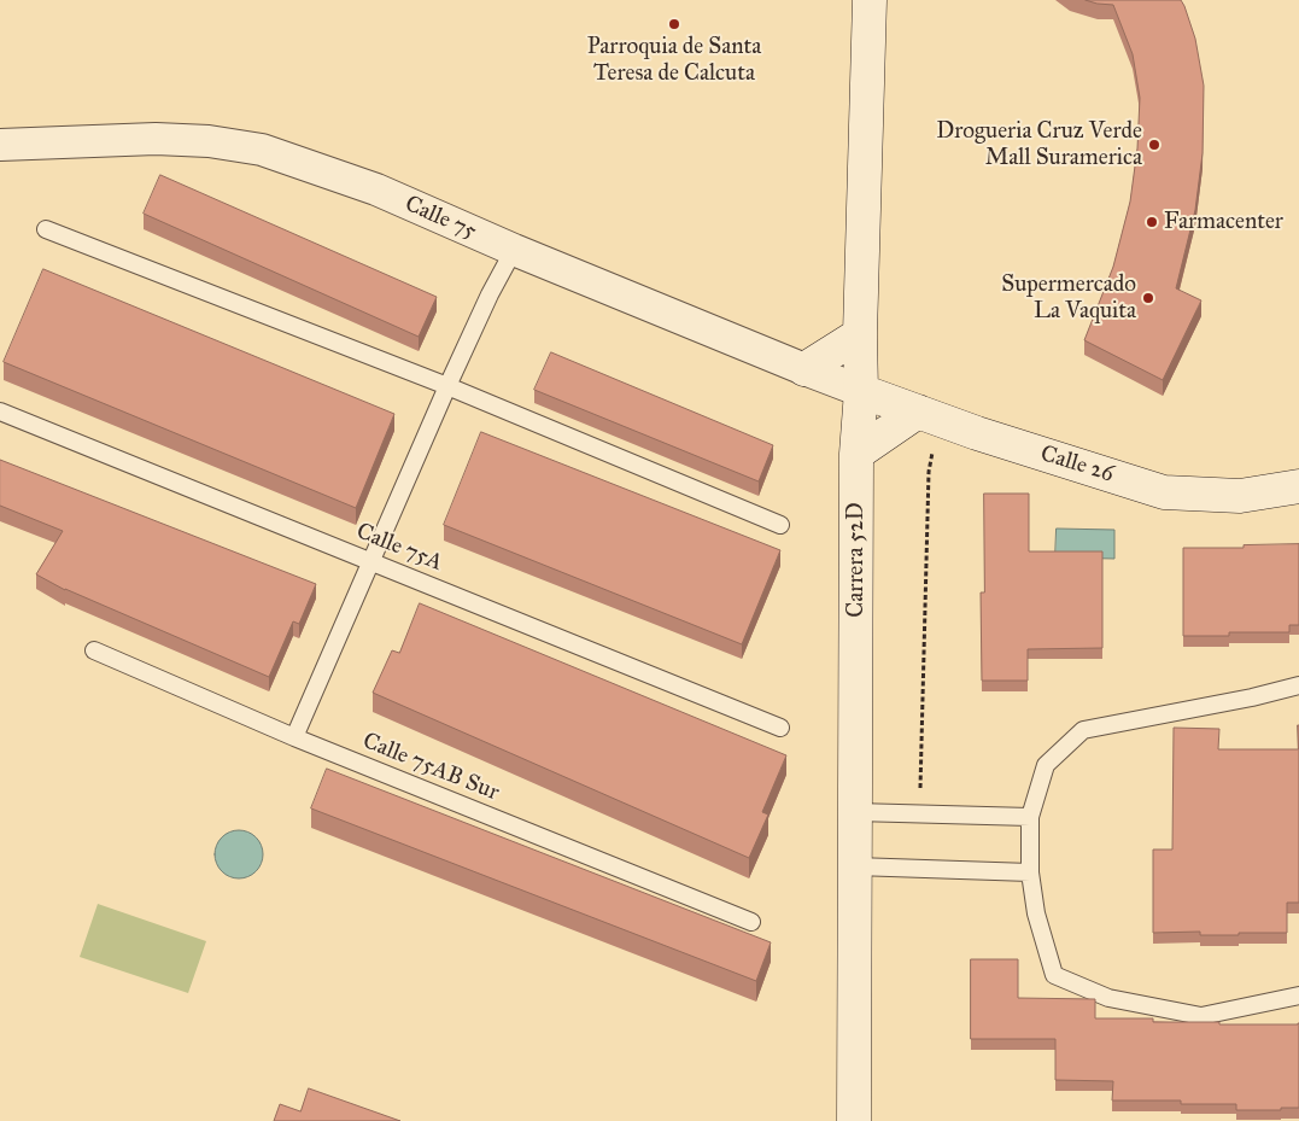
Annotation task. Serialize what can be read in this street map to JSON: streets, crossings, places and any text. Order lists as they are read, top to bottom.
{
  "streets": {
    "street": ["Calle 75", "Calle 26", "Carrera 52D"],
    "lane": ["Calle 75A", "Calle 75AB Sur"]
  },
  "crossings": [
    ["Calle 75", "Calle 26"],
    ["Calle 75", "Carrera 52D"],
    ["Calle 26", "Carrera 52D"]
  ],
  "places": [
    "Parroquia de Santa Teresa de Calcuta",
    "Drogueria Cruz Verde Mall Suramerica",
    "Farmacenter",
    "Supermercado La Vaquita"
  ]
}
